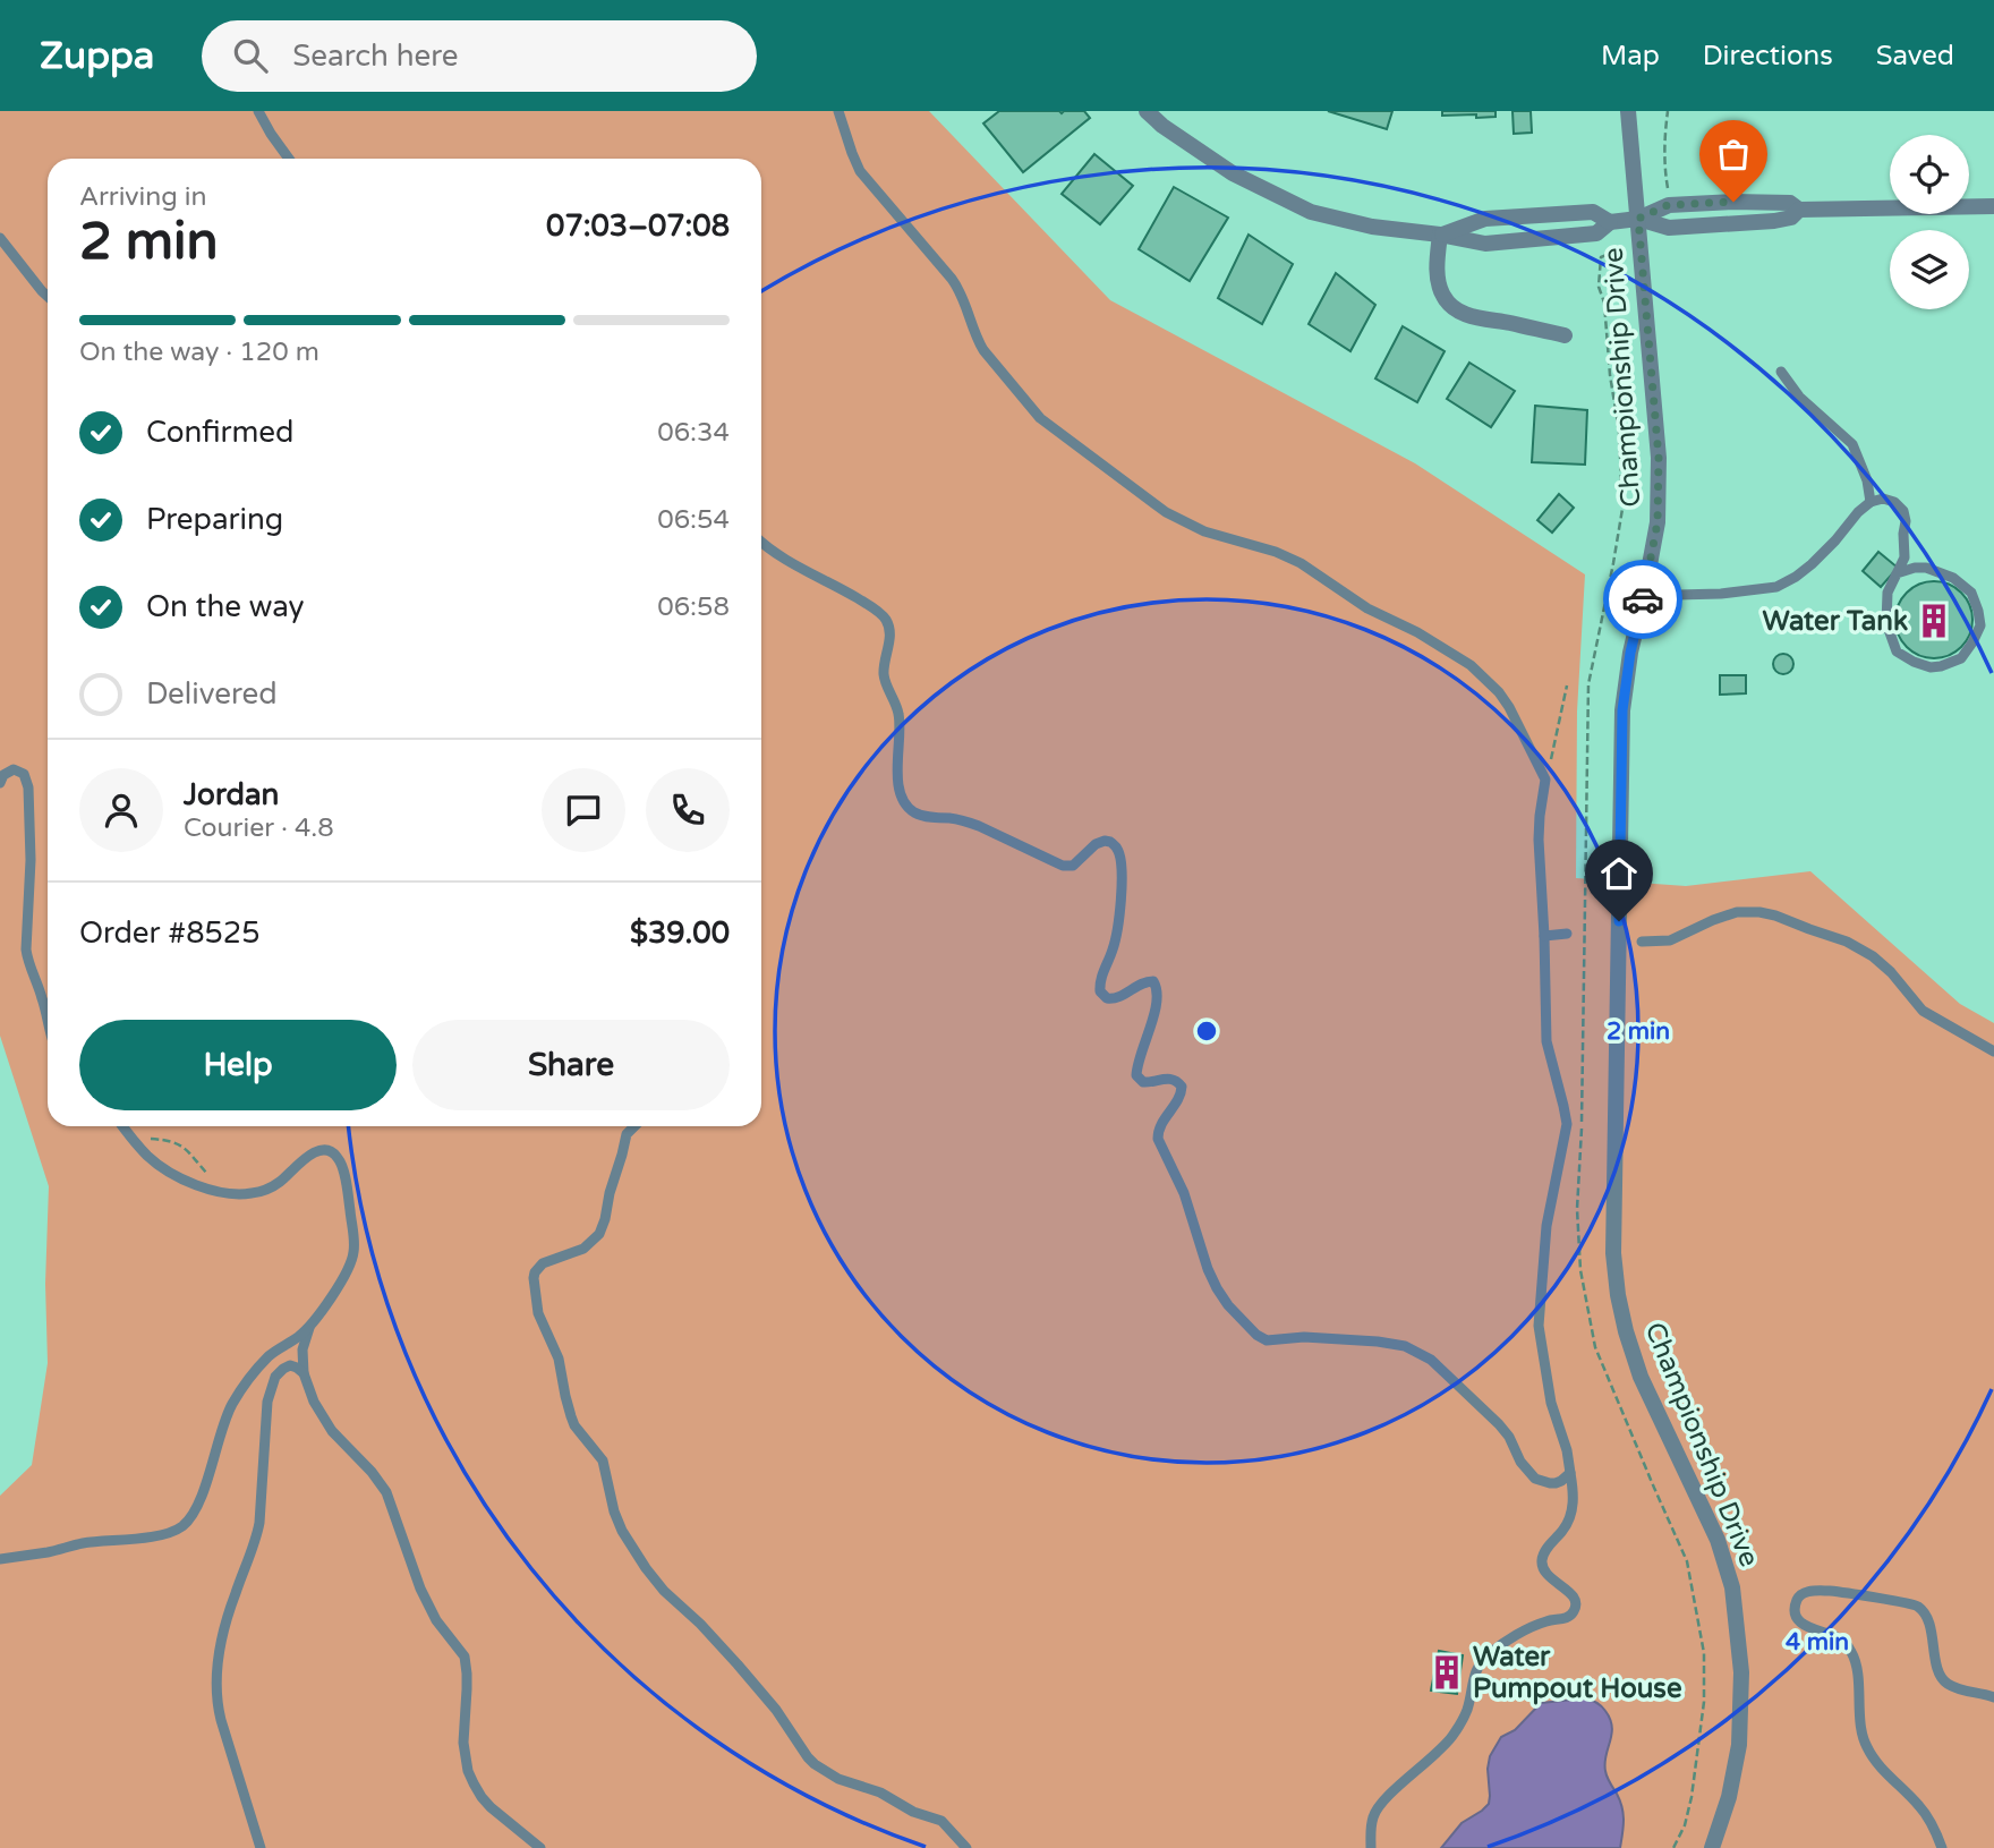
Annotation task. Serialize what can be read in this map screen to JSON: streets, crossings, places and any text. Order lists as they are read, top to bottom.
{
  "streets": {
    "street": ["Championship Drive"]
  },
  "places": {
    "building": ["Water Tank", "Water Pumpout House"]
  },
  "page": {
    "header": "Zuppa",
    "search": "Search here",
    "nav": ["Map", "Directions", "Saved"],
    "heading": ["2 min", "Arriving in", "07:03–07:08"],
    "panel": [
      "Jordan",
      "Courier · 4.8",
      "Order #8525",
      "$39.00"
    ],
    "bar": "On the way · 120 m",
    "list": [
      ["Confirmed", "06:34"],
      ["Preparing", "06:54"],
      ["On the way", "06:58"],
      "Delivered"
    ],
    "buttons": ["Help", "Share"]
  },
  "rings": ["2 min", "4 min"]
}
